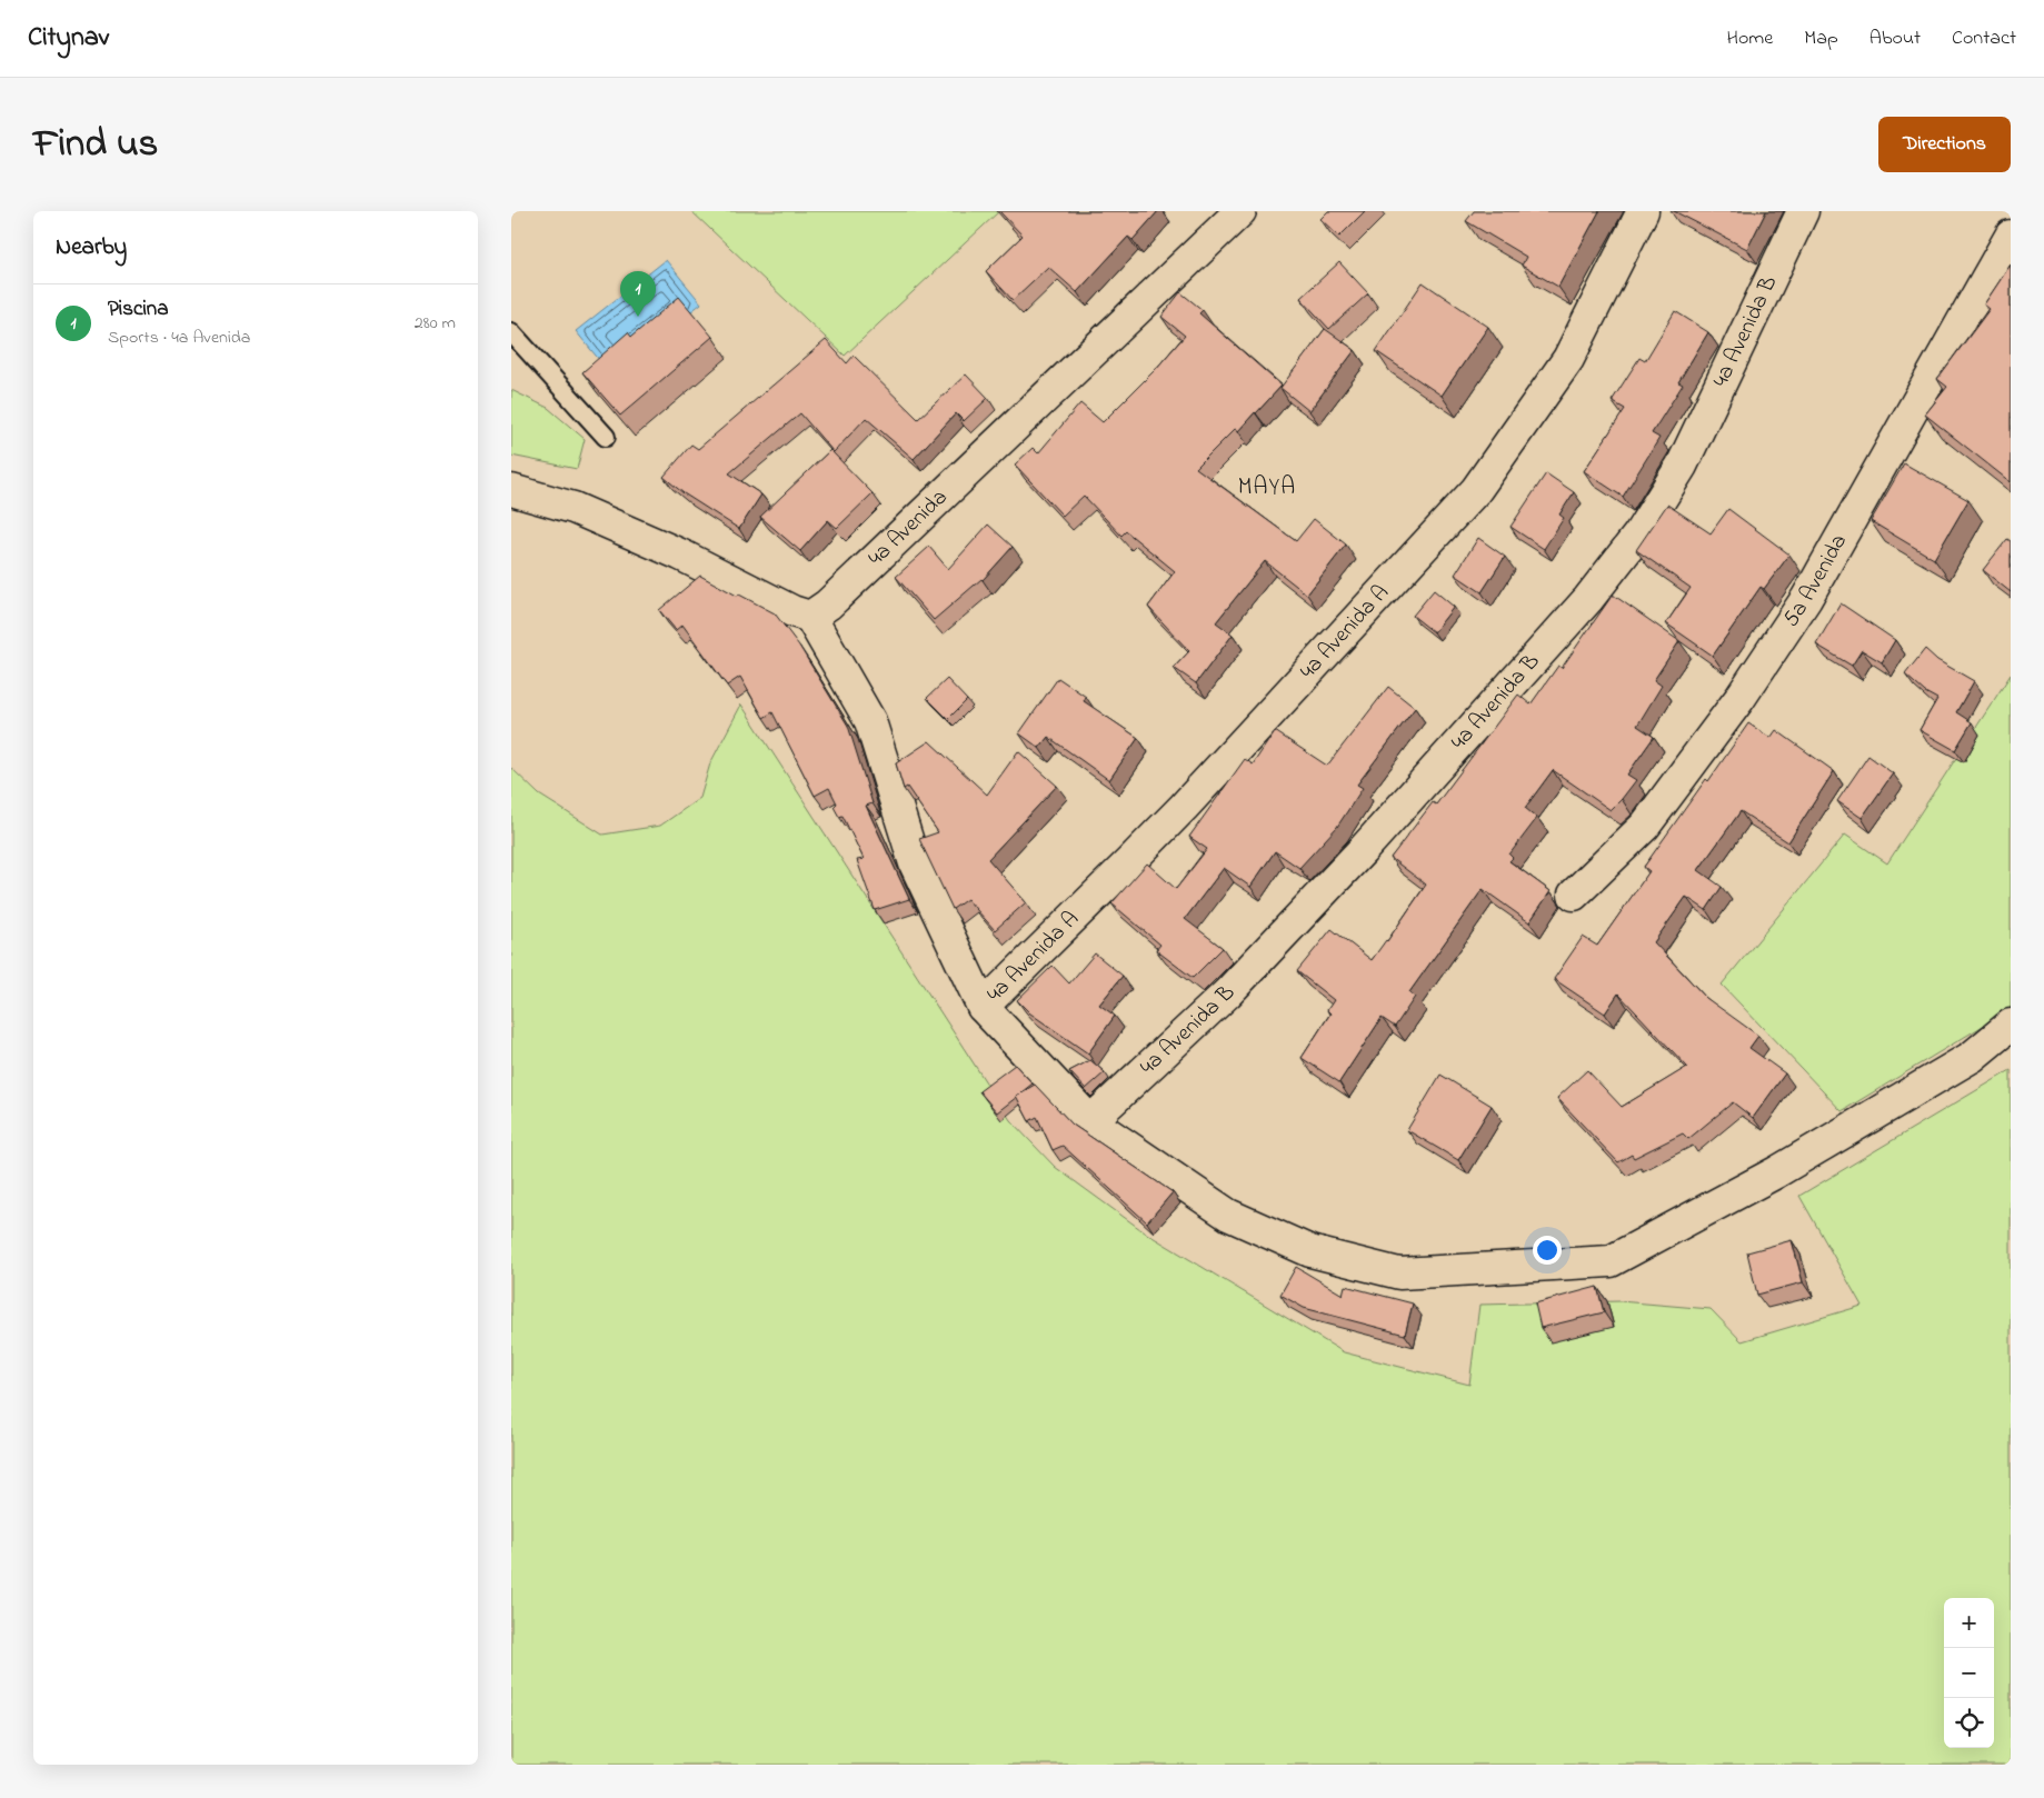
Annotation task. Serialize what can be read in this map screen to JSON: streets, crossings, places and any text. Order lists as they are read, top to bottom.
{
  "streets": {
    "street": [
      "4a Avenida B",
      "4a Avenida",
      "5a Avenida",
      "4a Avenida A"
    ]
  },
  "districts": ["MAYA"],
  "page": {
    "header": "Citynav",
    "nav": [
      "Home",
      "Map",
      "About",
      "Contact"
    ],
    "title": "Find us",
    "buttons": "Directions",
    "heading": "Nearby",
    "pins": "1",
    "list": [
      {
        "mark": "1",
        "name": "Piscina",
        "note": "Sports · 4a Avenida",
        "value": "280 m"
      }
    ],
    "map_buttons": ["+", "−"]
  }
}
